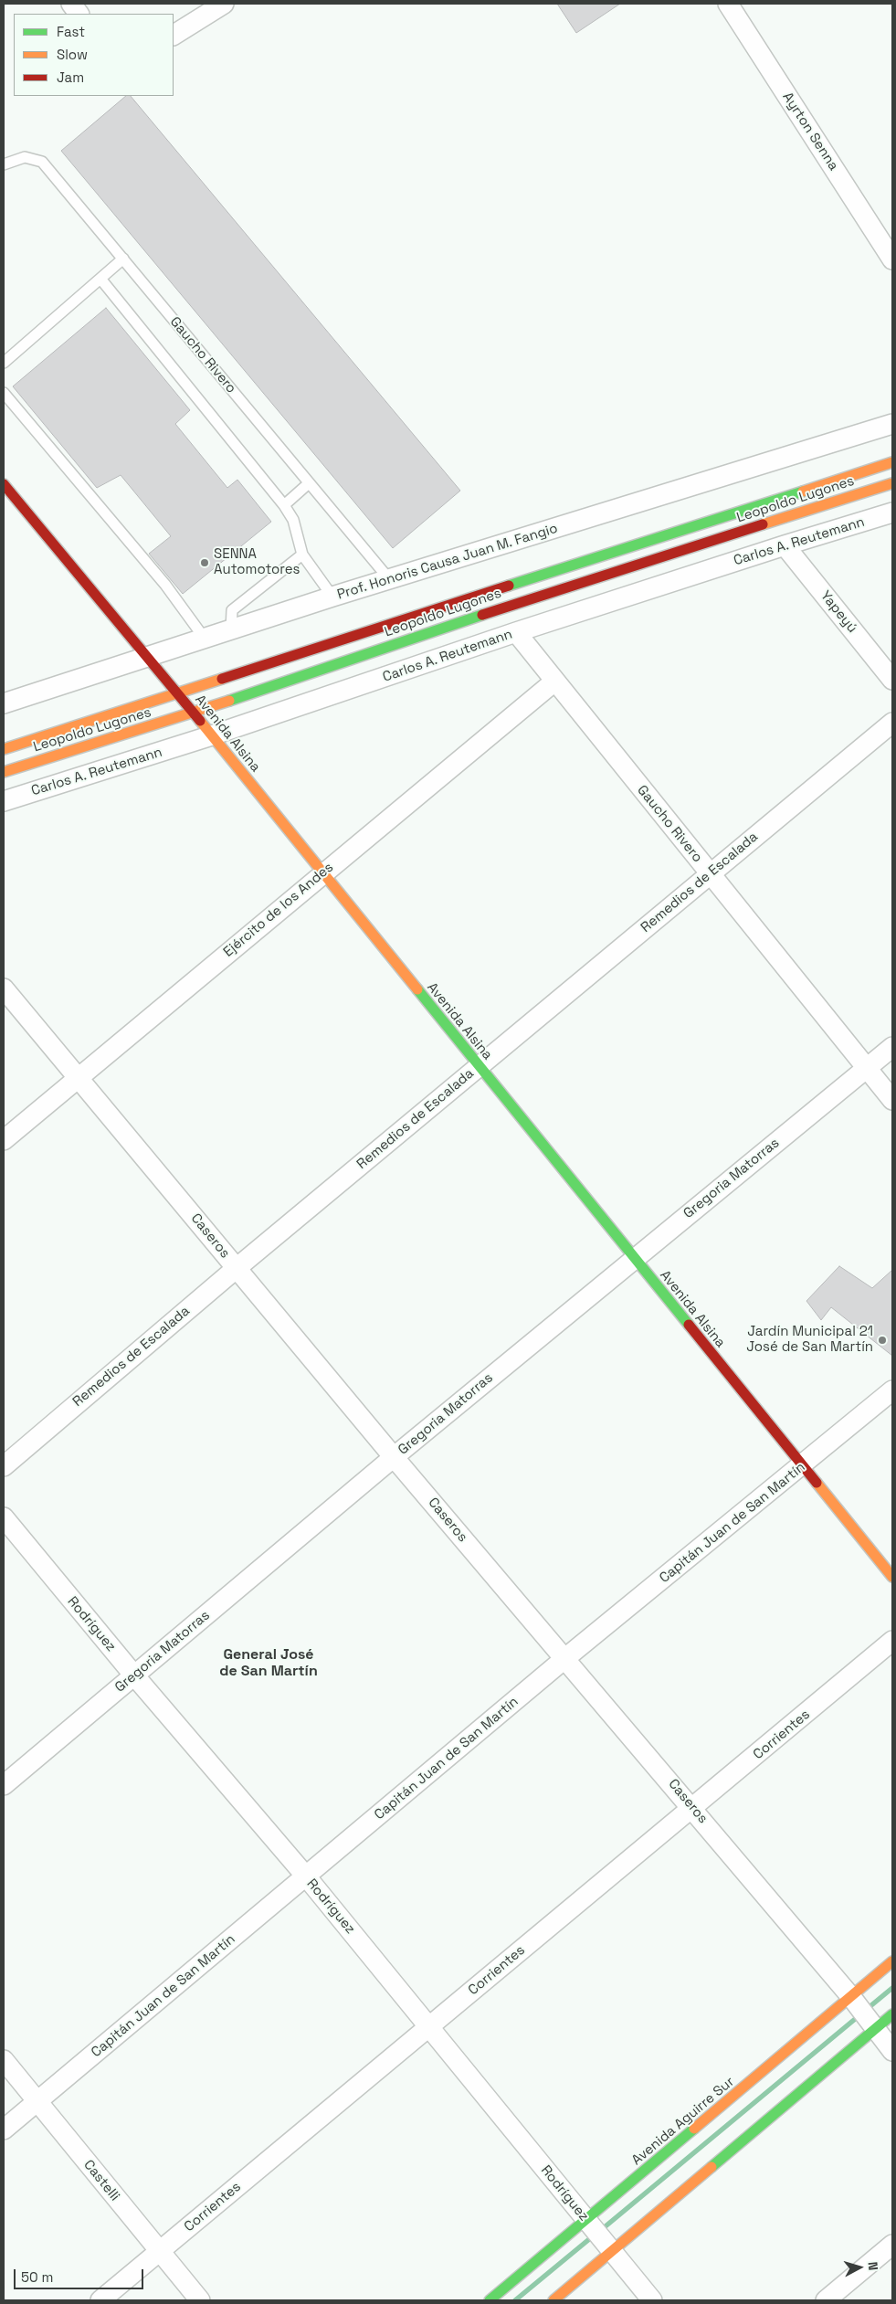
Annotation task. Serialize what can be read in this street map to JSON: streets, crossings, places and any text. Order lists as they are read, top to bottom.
{
  "streets": {
    "main road": ["Leopoldo Lugones", "Avenida Alsina", "Avenida Aguirre Sur"],
    "street": [
      "Ayrton Senna",
      "Gaucho Rivero",
      "Carlos A. Reutemann",
      "Prof. Honoris Causa Juan M. Fangio",
      "Yapeyú",
      "Remedios de Escalada",
      "Ejército de los Andes",
      "Gregoria Matorras",
      "Caseros",
      "Capitán Juan de San Martín",
      "Rodríguez",
      "Corrientes",
      "Castelli"
    ]
  },
  "crossings": [
    ["Gaucho Rivero", "Carlos A. Reutemann"],
    ["Gaucho Rivero", "Prof. Honoris Causa Juan M. Fangio"],
    ["Gaucho Rivero", "Remedios de Escalada"],
    ["Gaucho Rivero", "Ejército de los Andes"],
    ["Gaucho Rivero", "Gregoria Matorras"],
    ["Leopoldo Lugones", "Avenida Alsina"],
    ["Carlos A. Reutemann", "Yapeyú"],
    ["Carlos A. Reutemann", "Avenida Alsina"],
    ["Prof. Honoris Causa Juan M. Fangio", "Avenida Alsina"],
    ["Avenida Alsina", "Remedios de Escalada"],
    ["Avenida Alsina", "Ejército de los Andes"],
    ["Avenida Alsina", "Gregoria Matorras"],
    ["Avenida Alsina", "Capitán Juan de San Martín"],
    ["Remedios de Escalada", "Caseros"],
    ["Ejército de los Andes", "Caseros"],
    ["Gregoria Matorras", "Caseros"],
    ["Gregoria Matorras", "Rodríguez"],
    ["Caseros", "Capitán Juan de San Martín"],
    ["Caseros", "Corrientes"],
    ["Caseros", "Avenida Aguirre Sur"],
    ["Capitán Juan de San Martín", "Rodríguez"],
    ["Capitán Juan de San Martín", "Castelli"],
    ["Rodríguez", "Corrientes"],
    ["Rodríguez", "Avenida Aguirre Sur"],
    ["Corrientes", "Castelli"]
  ],
  "districts": ["General José de San Martín"],
  "places": ["SENNA Automotores", "Jardín Municipal 21 José de San Martín"],
  "legend": ["Fast", "Slow", "Jam"],
  "scale_bar": "50 m",
  "north": "right"
}
